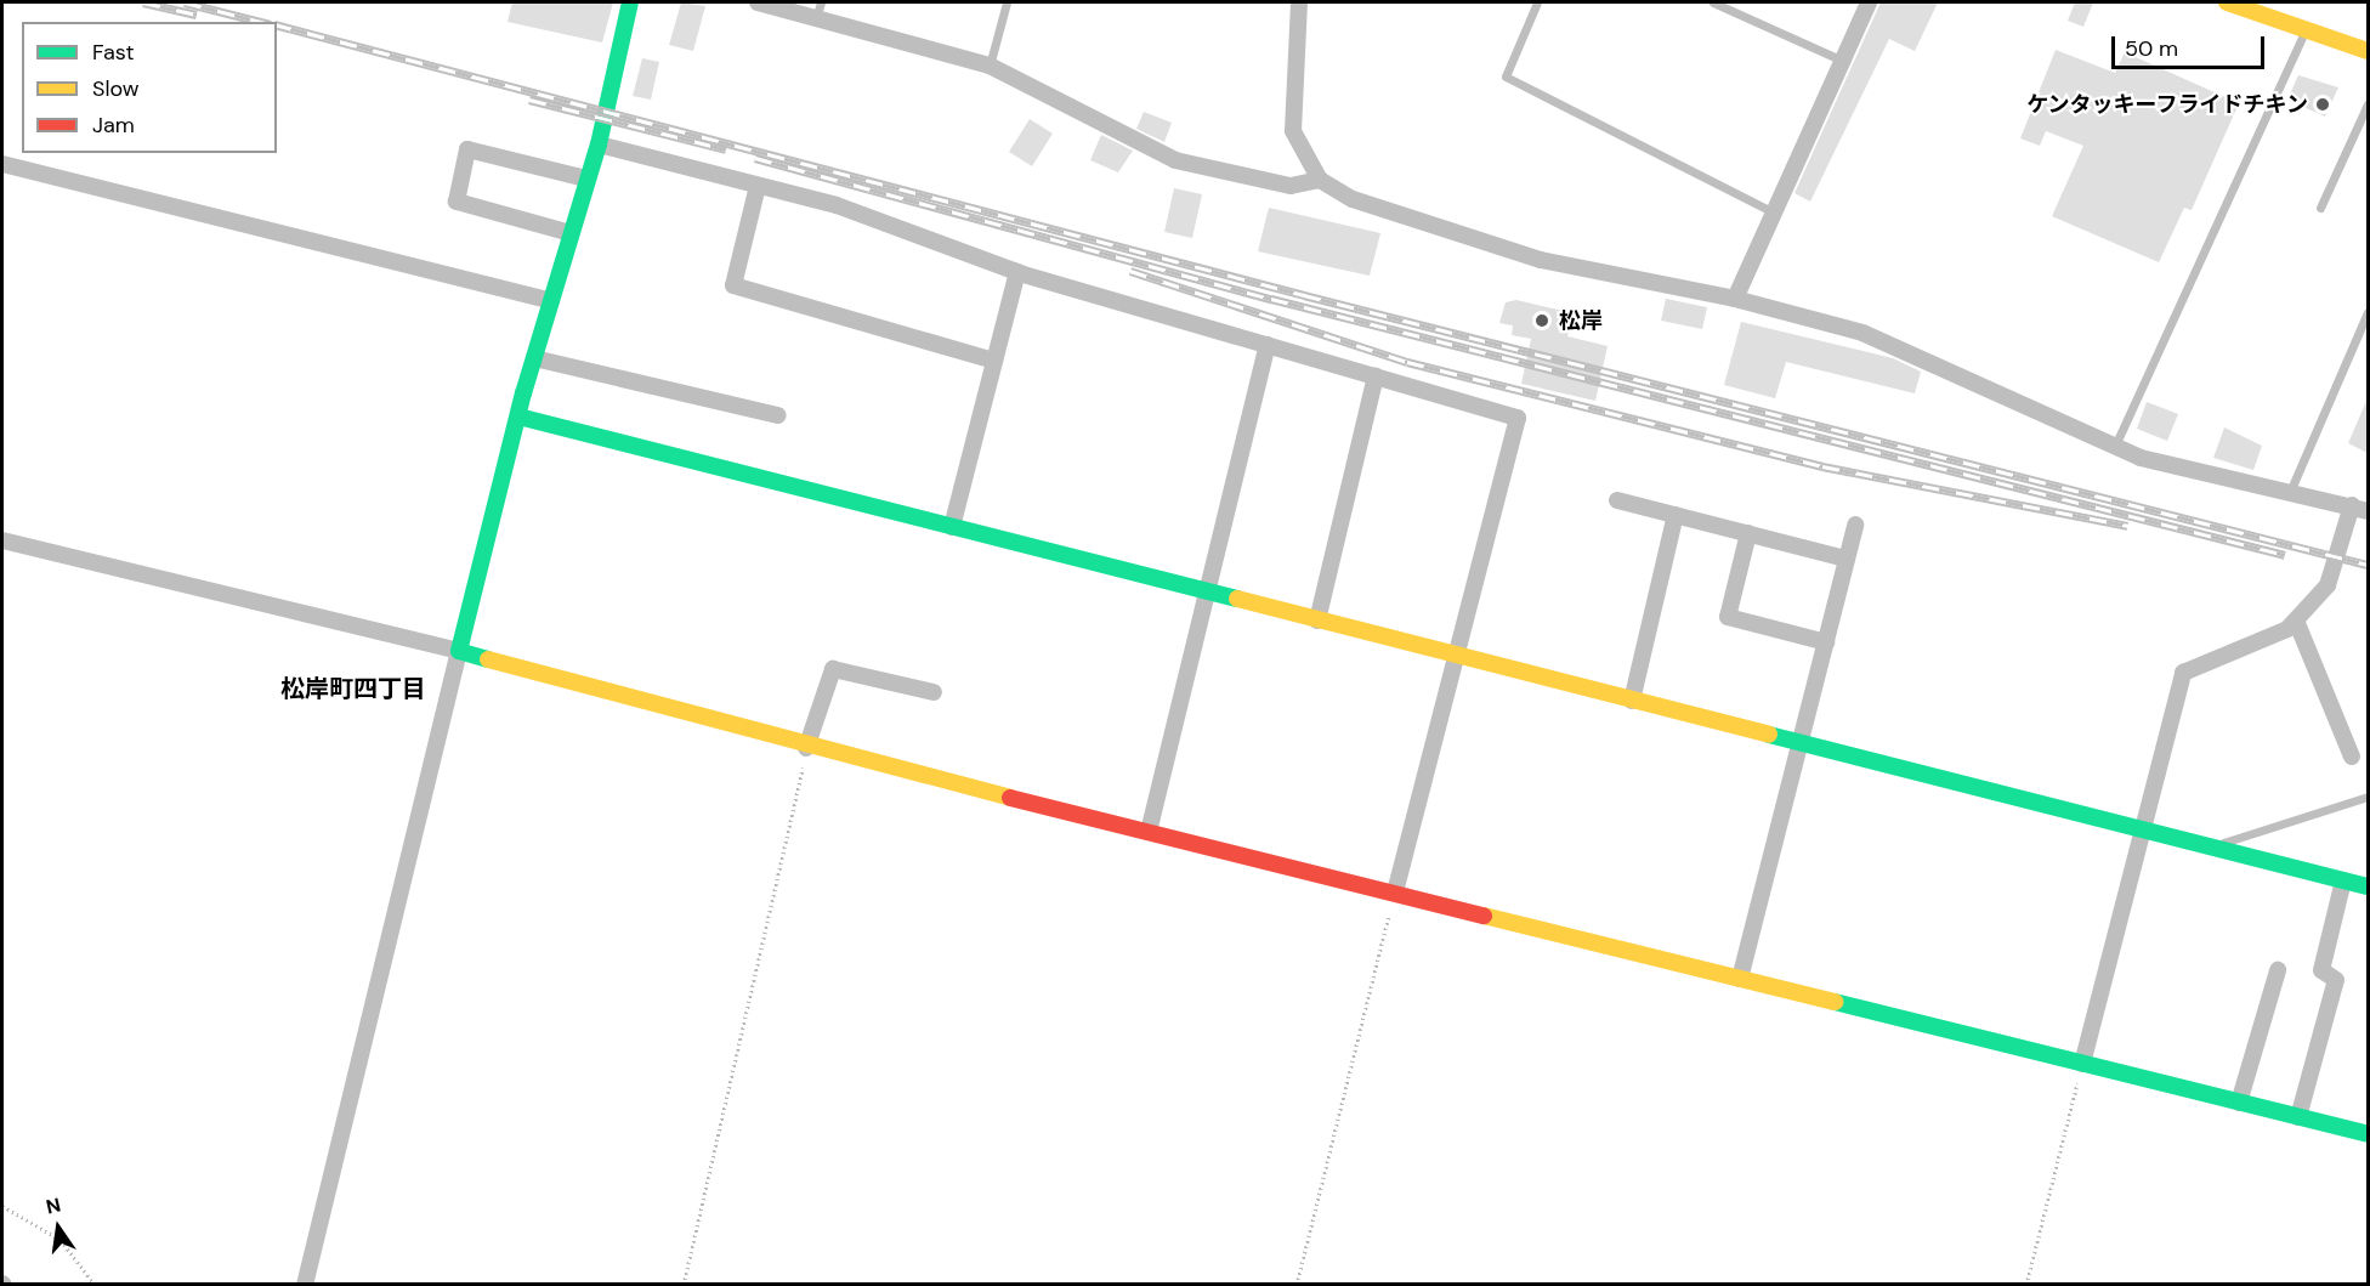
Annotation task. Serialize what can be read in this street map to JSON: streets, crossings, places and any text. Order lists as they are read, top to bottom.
{
  "districts": ["松岸町四丁目"],
  "places": ["ケンタッキーフライドチキン", "松岸"],
  "legend": ["Fast", "Slow", "Jam"],
  "scale_bar": "50 m",
  "north": "top"
}
